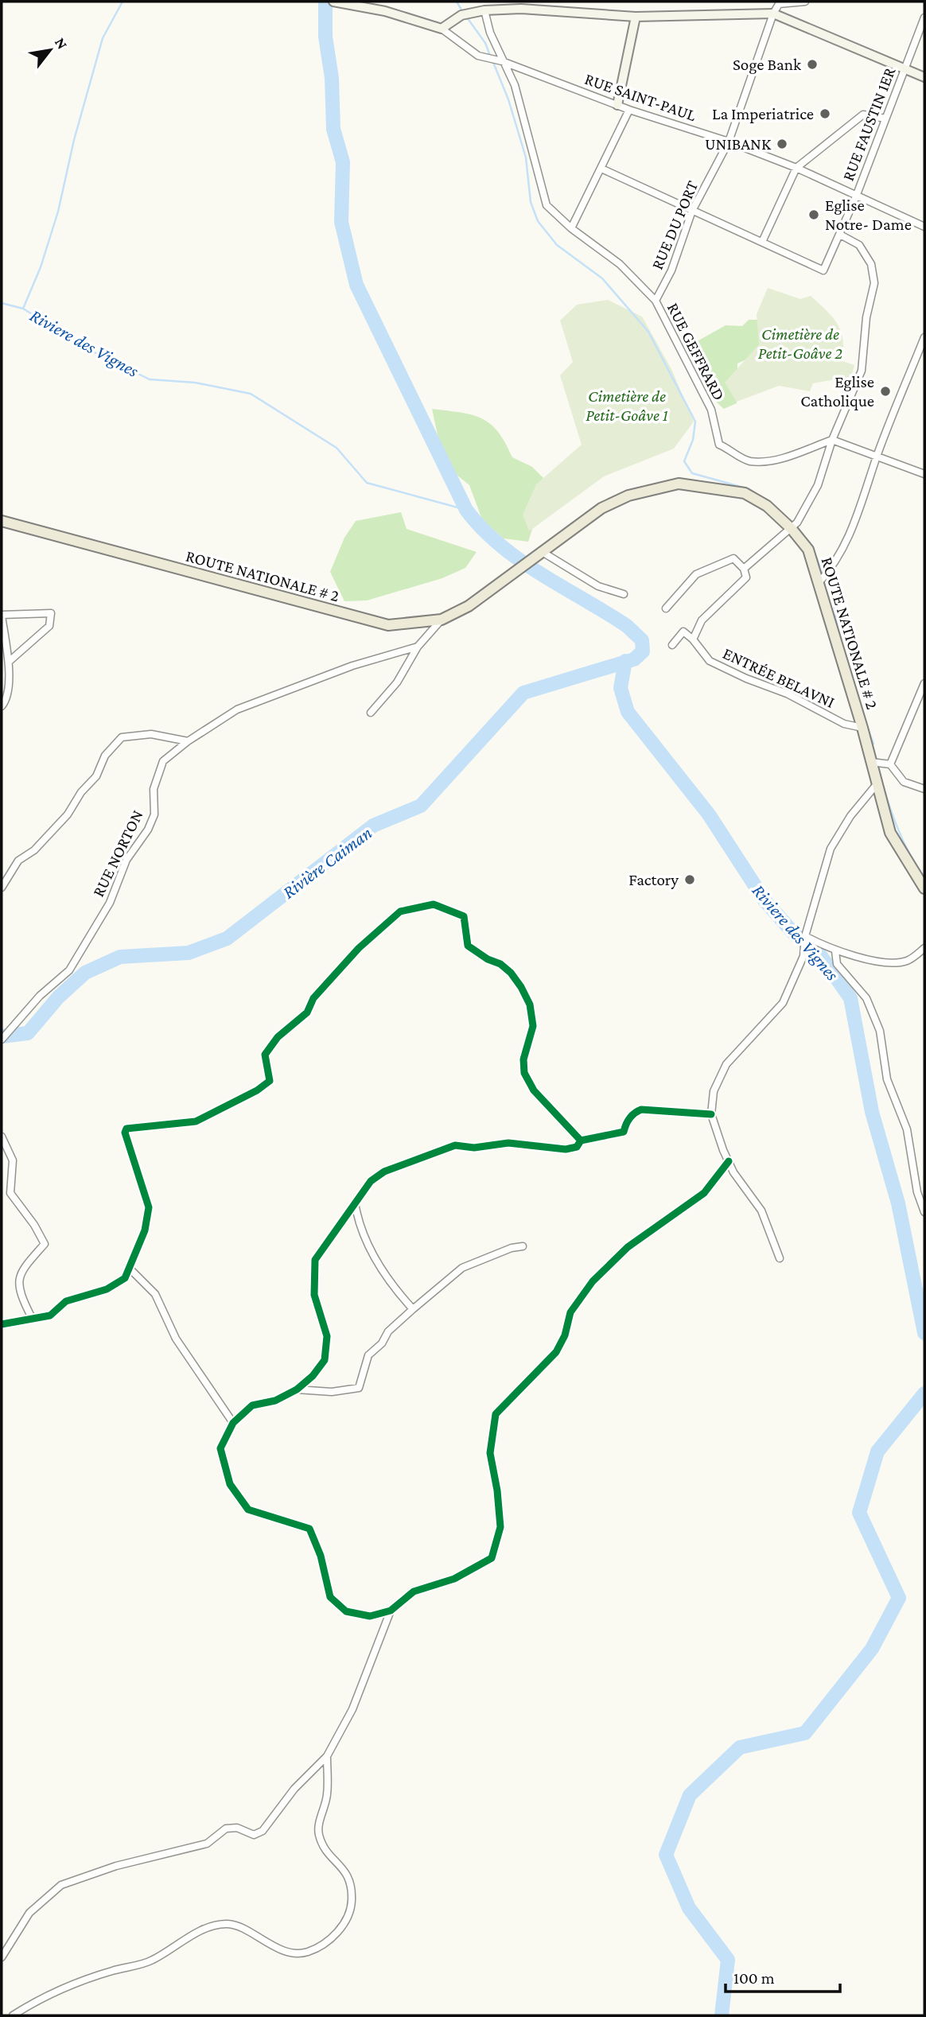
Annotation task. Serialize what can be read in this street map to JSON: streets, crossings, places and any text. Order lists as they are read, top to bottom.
{
  "streets": {
    "main road": ["ROUTE NATIONALE # 2"],
    "street": [
      "RUE SAINT-PAUL",
      "RUE FAUSTIN 1ER",
      "RUE DU PORT",
      "RUE GEFFRARD",
      "ENTRÉE BELAVNI",
      "RUE NORTON"
    ]
  },
  "crossings": [
    ["RUE SAINT-PAUL", "RUE FAUSTIN 1ER"],
    ["RUE SAINT-PAUL", "RUE DU PORT"],
    ["RUE SAINT-PAUL", "RUE GEFFRARD"],
    ["RUE DU PORT", "RUE GEFFRARD"],
    ["ROUTE NATIONALE # 2", "ENTRÉE BELAVNI"]
  ],
  "water": ["Riviere des Vignes", "Rivière Caiman"],
  "parks": ["Cimetière de Petit-Goâve 2", "Cimetière de Petit-Goâve 1"],
  "places": [
    "Soge Bank",
    "La Imperiatrice",
    "UNIBANK",
    "Eglise Notre- Dame",
    "Eglise Catholique",
    "Factory"
  ],
  "scale_bar": "100 m",
  "north": "top right"
}
